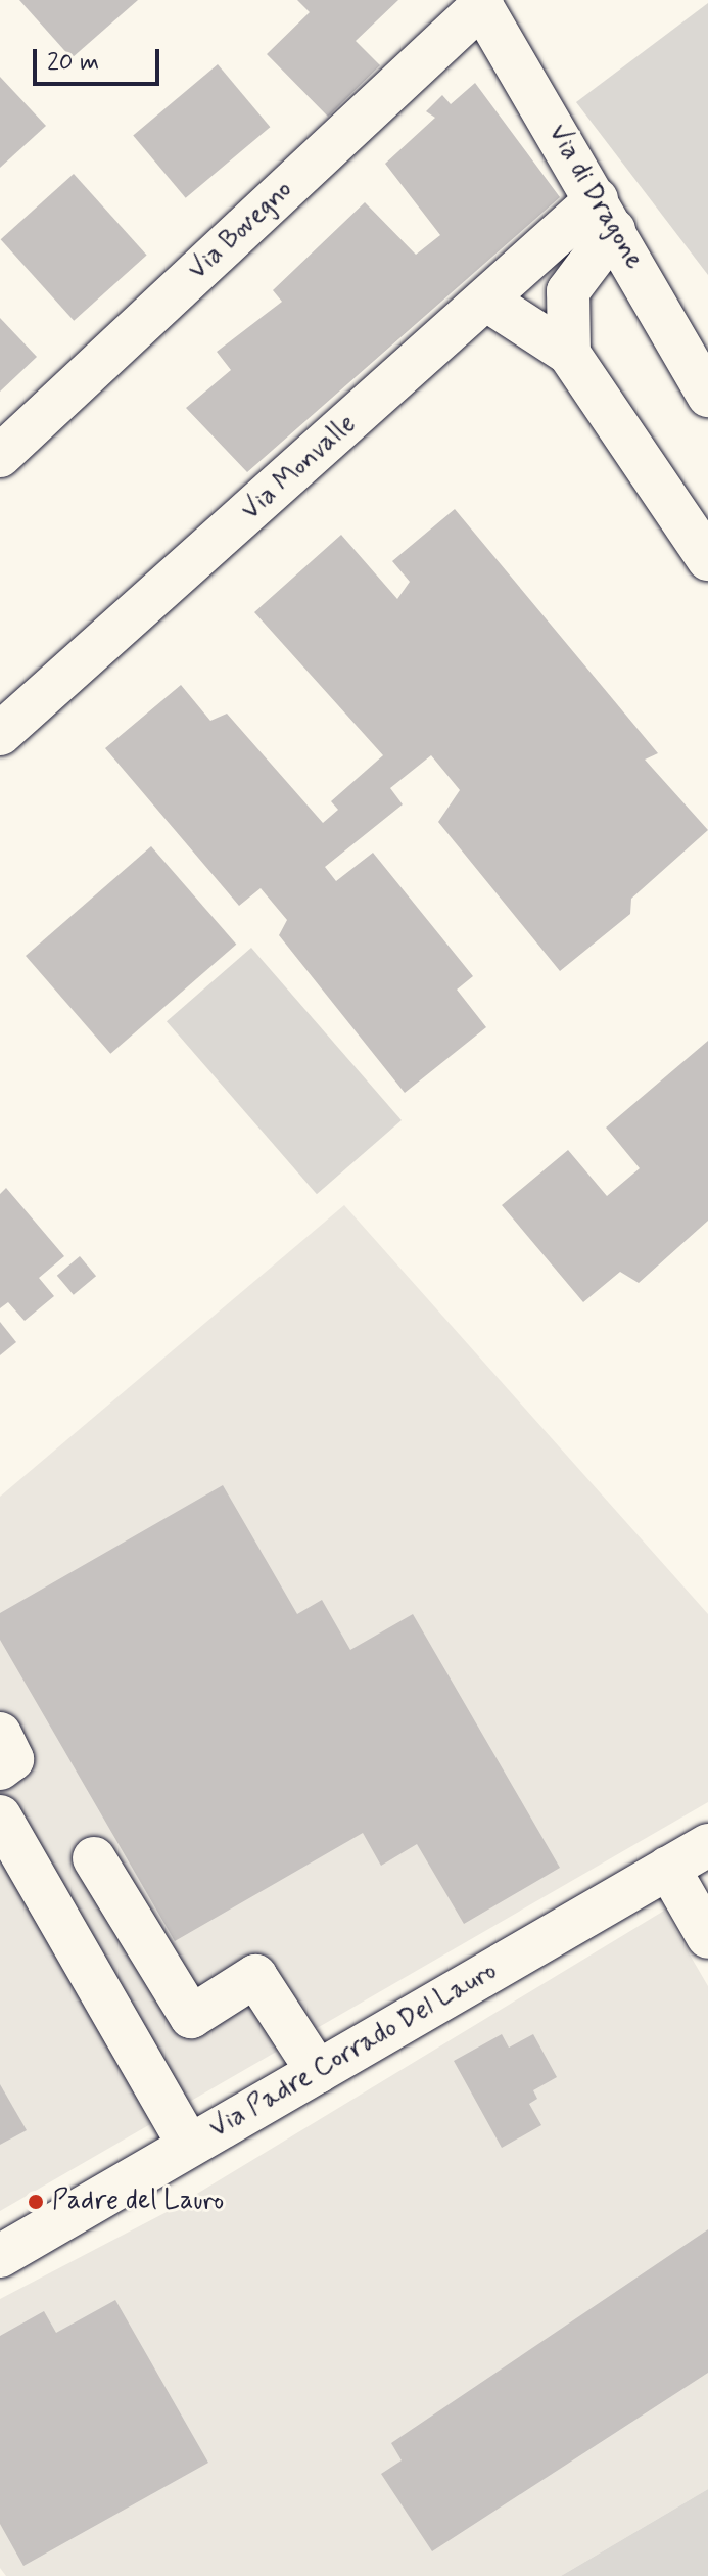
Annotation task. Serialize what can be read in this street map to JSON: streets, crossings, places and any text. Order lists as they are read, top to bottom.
{
  "streets": {
    "street": [
      "Via di Dragone",
      "Via Bovegno",
      "Via Monvalle",
      "Via Padre Corrado Del Lauro"
    ]
  },
  "crossings": [
    ["Via di Dragone", "Via Bovegno"],
    ["Via di Dragone", "Via Monvalle"]
  ],
  "places": ["Padre del Lauro"],
  "scale_bar": "20 m"
}
